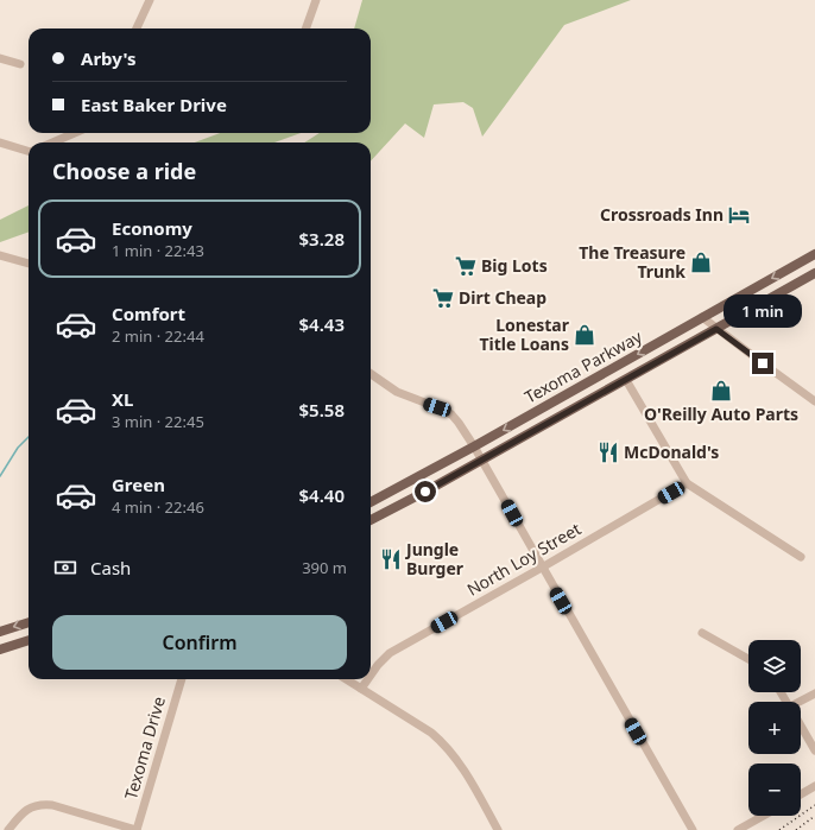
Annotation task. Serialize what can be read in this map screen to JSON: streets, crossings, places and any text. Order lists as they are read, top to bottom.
{
  "streets": {
    "main road": ["Texoma Parkway"],
    "street": ["North Loy Street", "Texoma Drive"]
  },
  "places": {
    "hotel": ["Crossroads Inn"],
    "shop": ["The Treasure Trunk", "Lonestar Title Loans", "O'Reilly Auto Parts"],
    "supermarket": ["Big Lots", "Dirt Cheap"],
    "restaurant": ["McDonald's", "Jungle Burger"]
  },
  "page": {
    "banner": ["Arby's", "East Baker Drive"],
    "heading": "Choose a ride",
    "list": [
      {
        "name": "Economy",
        "note": "1 min · 22:43",
        "value": "$3.28"
      },
      {
        "name": "Comfort",
        "note": "2 min · 22:44",
        "value": "$4.43"
      },
      {
        "name": "XL",
        "note": "3 min · 22:45",
        "value": "$5.58"
      },
      {
        "name": "Green",
        "note": "4 min · 22:46",
        "value": "$4.40"
      }
    ],
    "bubble": "1 min",
    "pay": ["Cash", "390 m"],
    "buttons": "Confirm",
    "map_buttons": ["+", "−"]
  }
}
